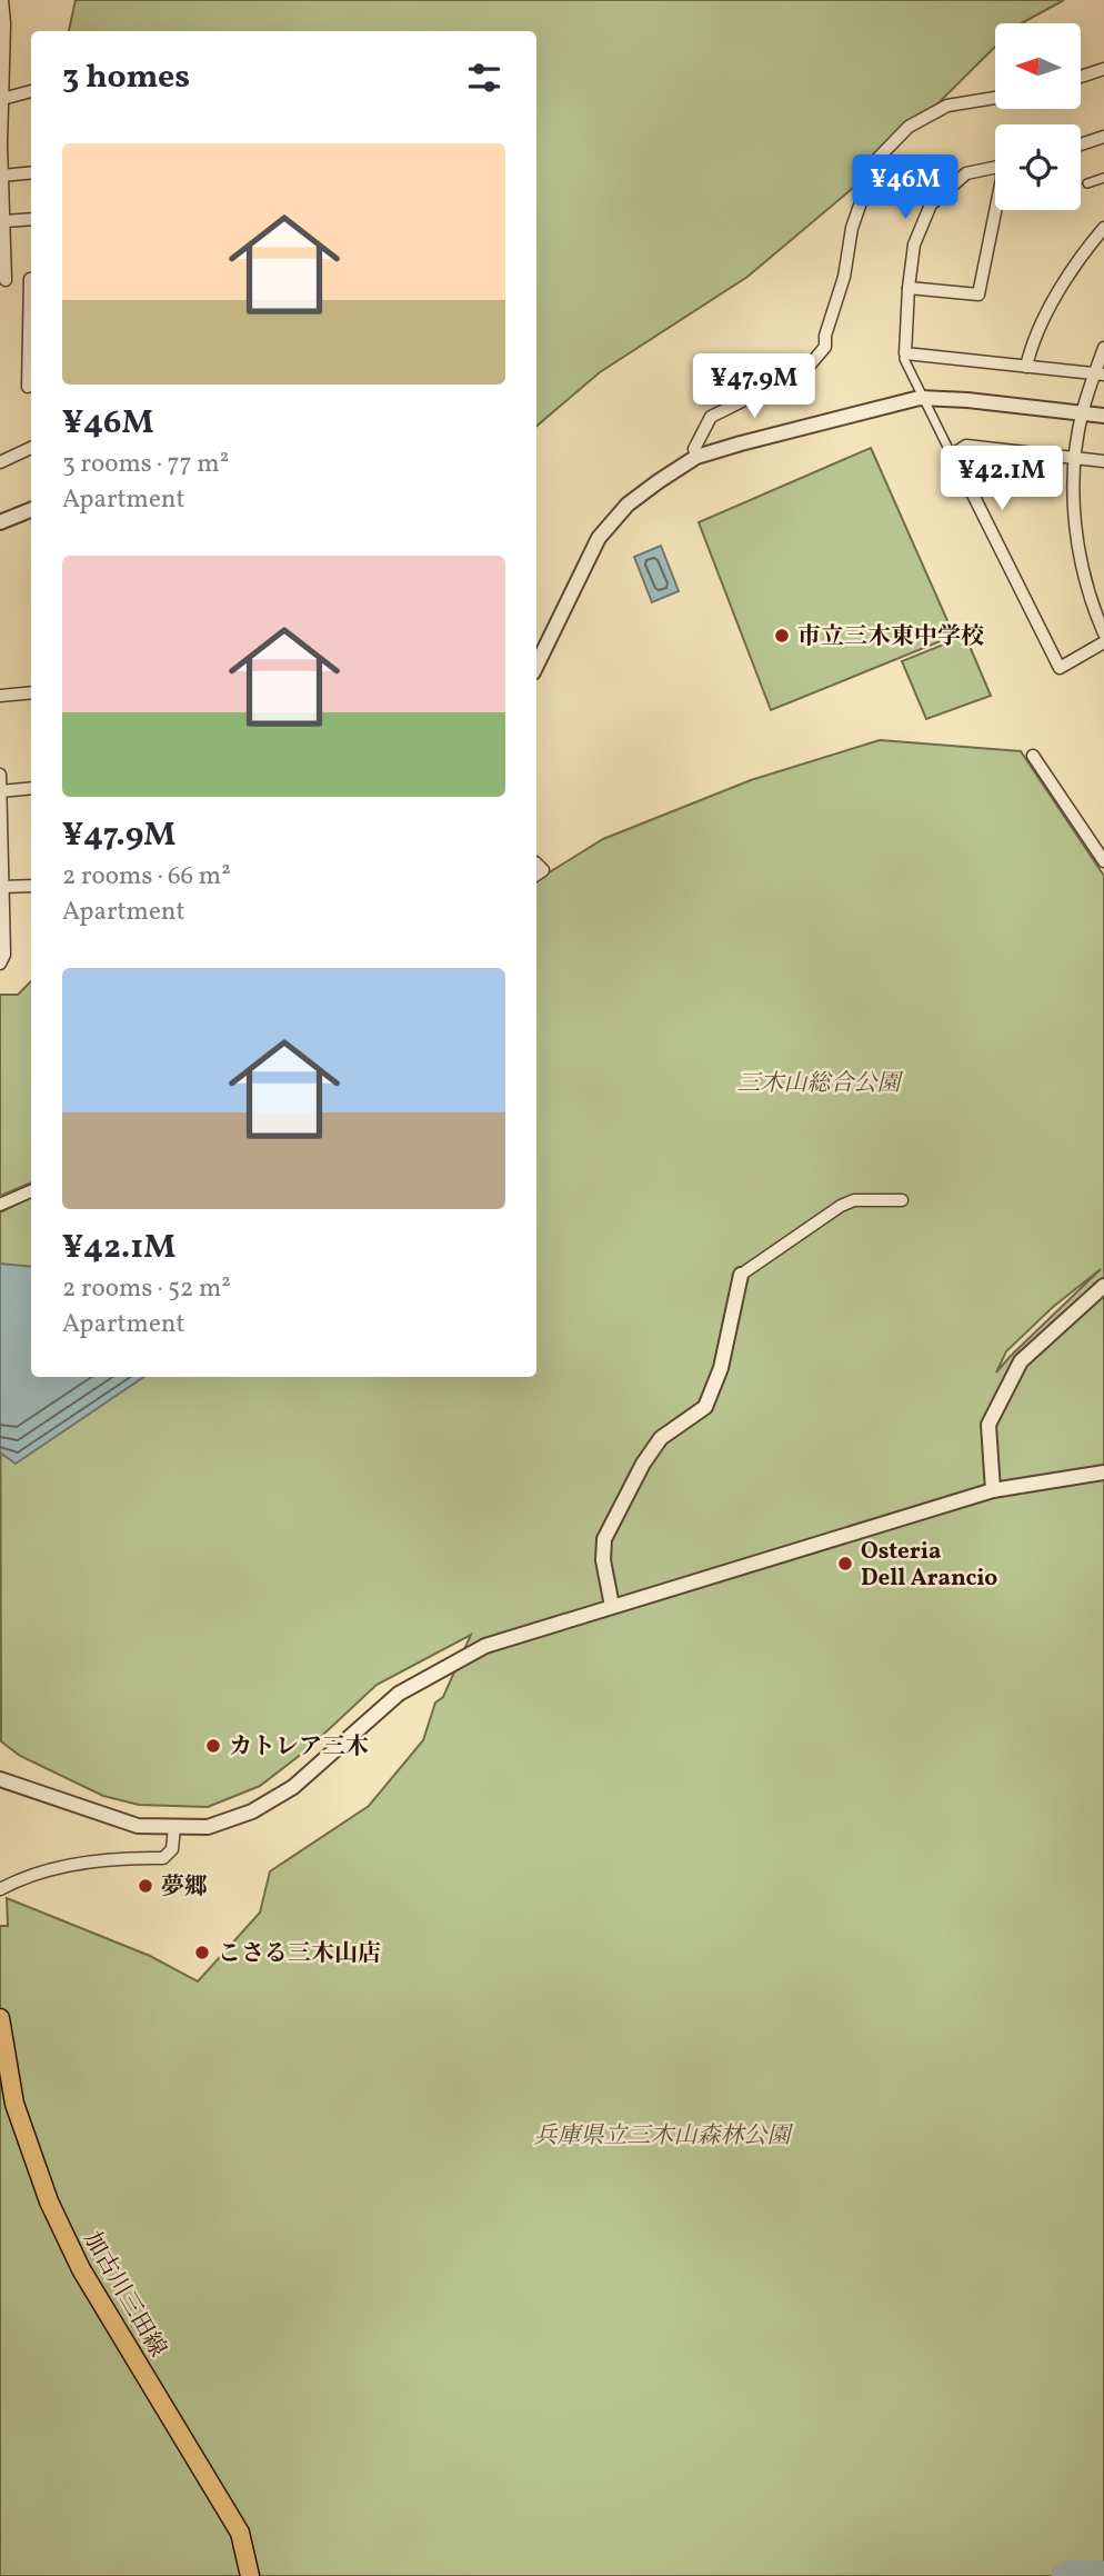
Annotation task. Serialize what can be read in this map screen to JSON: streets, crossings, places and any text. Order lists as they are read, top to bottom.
{
  "streets": {
    "main road": ["加古川三田線"]
  },
  "parks": ["三木山総合公園", "兵庫県立三木山森林公園"],
  "places": [
    "市立三木東中学校",
    "Osteria Dell Arancio",
    "カトレア三木",
    "夢郷",
    "こさる三木山店"
  ],
  "north": "left",
  "page": {
    "heading": "3 homes",
    "list": [
      {
        "name": "¥46M",
        "note": "3 rooms · 77 m² · Apartment"
      },
      {
        "name": "¥47.9M",
        "note": "2 rooms · 66 m² · Apartment"
      },
      {
        "name": "¥42.1M",
        "note": "2 rooms · 52 m² · Apartment"
      }
    ],
    "price": ["¥46M", "¥47.9M", "¥42.1M"]
  }
}
